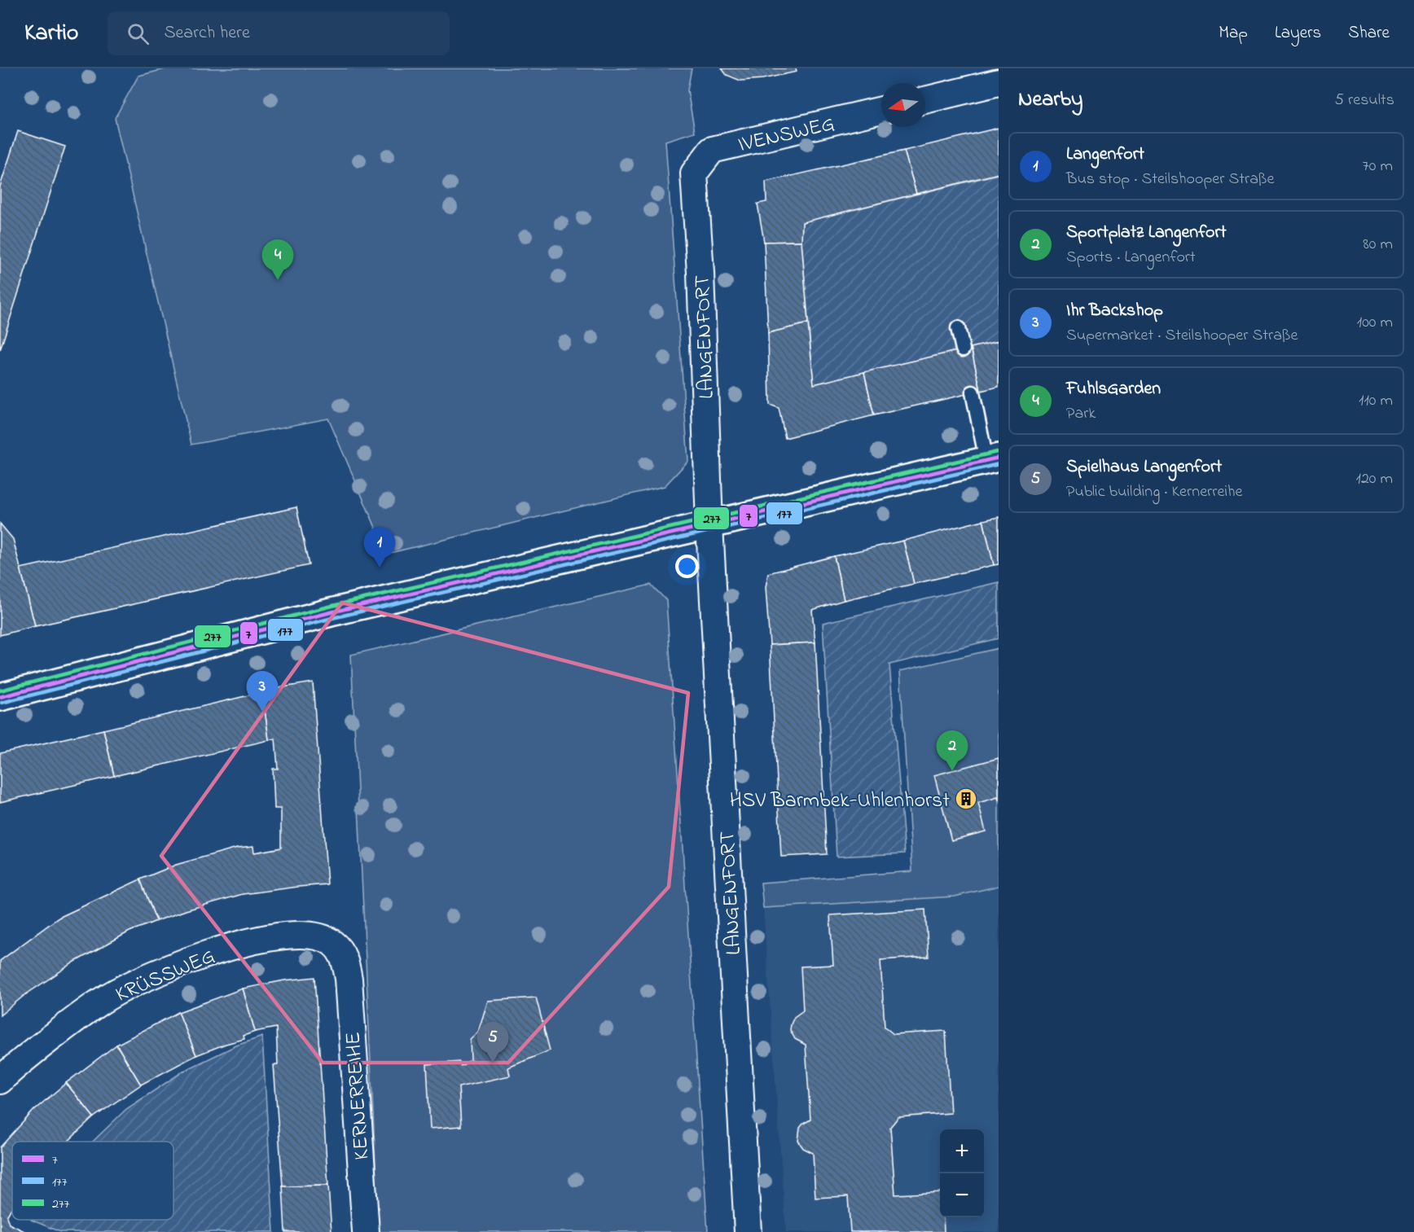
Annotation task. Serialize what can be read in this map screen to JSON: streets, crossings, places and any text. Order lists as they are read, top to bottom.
{
  "streets": {
    "street": [
      "IVENSWEG",
      "LANGENFORT",
      "KRÜSSWEG",
      "KERNERREIHE"
    ]
  },
  "crossings": [
    ["IVENSWEG", "LANGENFORT"],
    ["KRÜSSWEG", "KERNERREIHE"]
  ],
  "places": {
    "building": ["HSV Barmbek-Uhlenhorst"]
  },
  "lines": ["transit line 277", "transit line 7", "transit line 177"],
  "legend": ["7", "177", "277"],
  "north": "left",
  "page": {
    "header": "Kartio",
    "search": "Search here",
    "nav": ["Map", "Layers", "Share"],
    "heading": ["Nearby", "5 results"],
    "list": [
      {
        "mark": "1",
        "name": "Langenfort",
        "note": "Bus stop · Steilshooper Straße",
        "value": "70 m"
      },
      {
        "mark": "2",
        "name": "Sportplatz Langenfort",
        "note": "Sports · Langenfort",
        "value": "80 m"
      },
      {
        "mark": "3",
        "name": "Ihr Backshop",
        "note": "Supermarket · Steilshooper Straße",
        "value": "100 m"
      },
      {
        "mark": "4",
        "name": "FuhlsGarden",
        "note": "Park",
        "value": "110 m"
      },
      {
        "mark": "5",
        "name": "Spielhaus Langenfort",
        "note": "Public building · Kernerreihe",
        "value": "120 m"
      }
    ],
    "pins": [
      "4",
      "1",
      "3",
      "2",
      "5"
    ],
    "map_buttons": ["+", "−"]
  }
}
